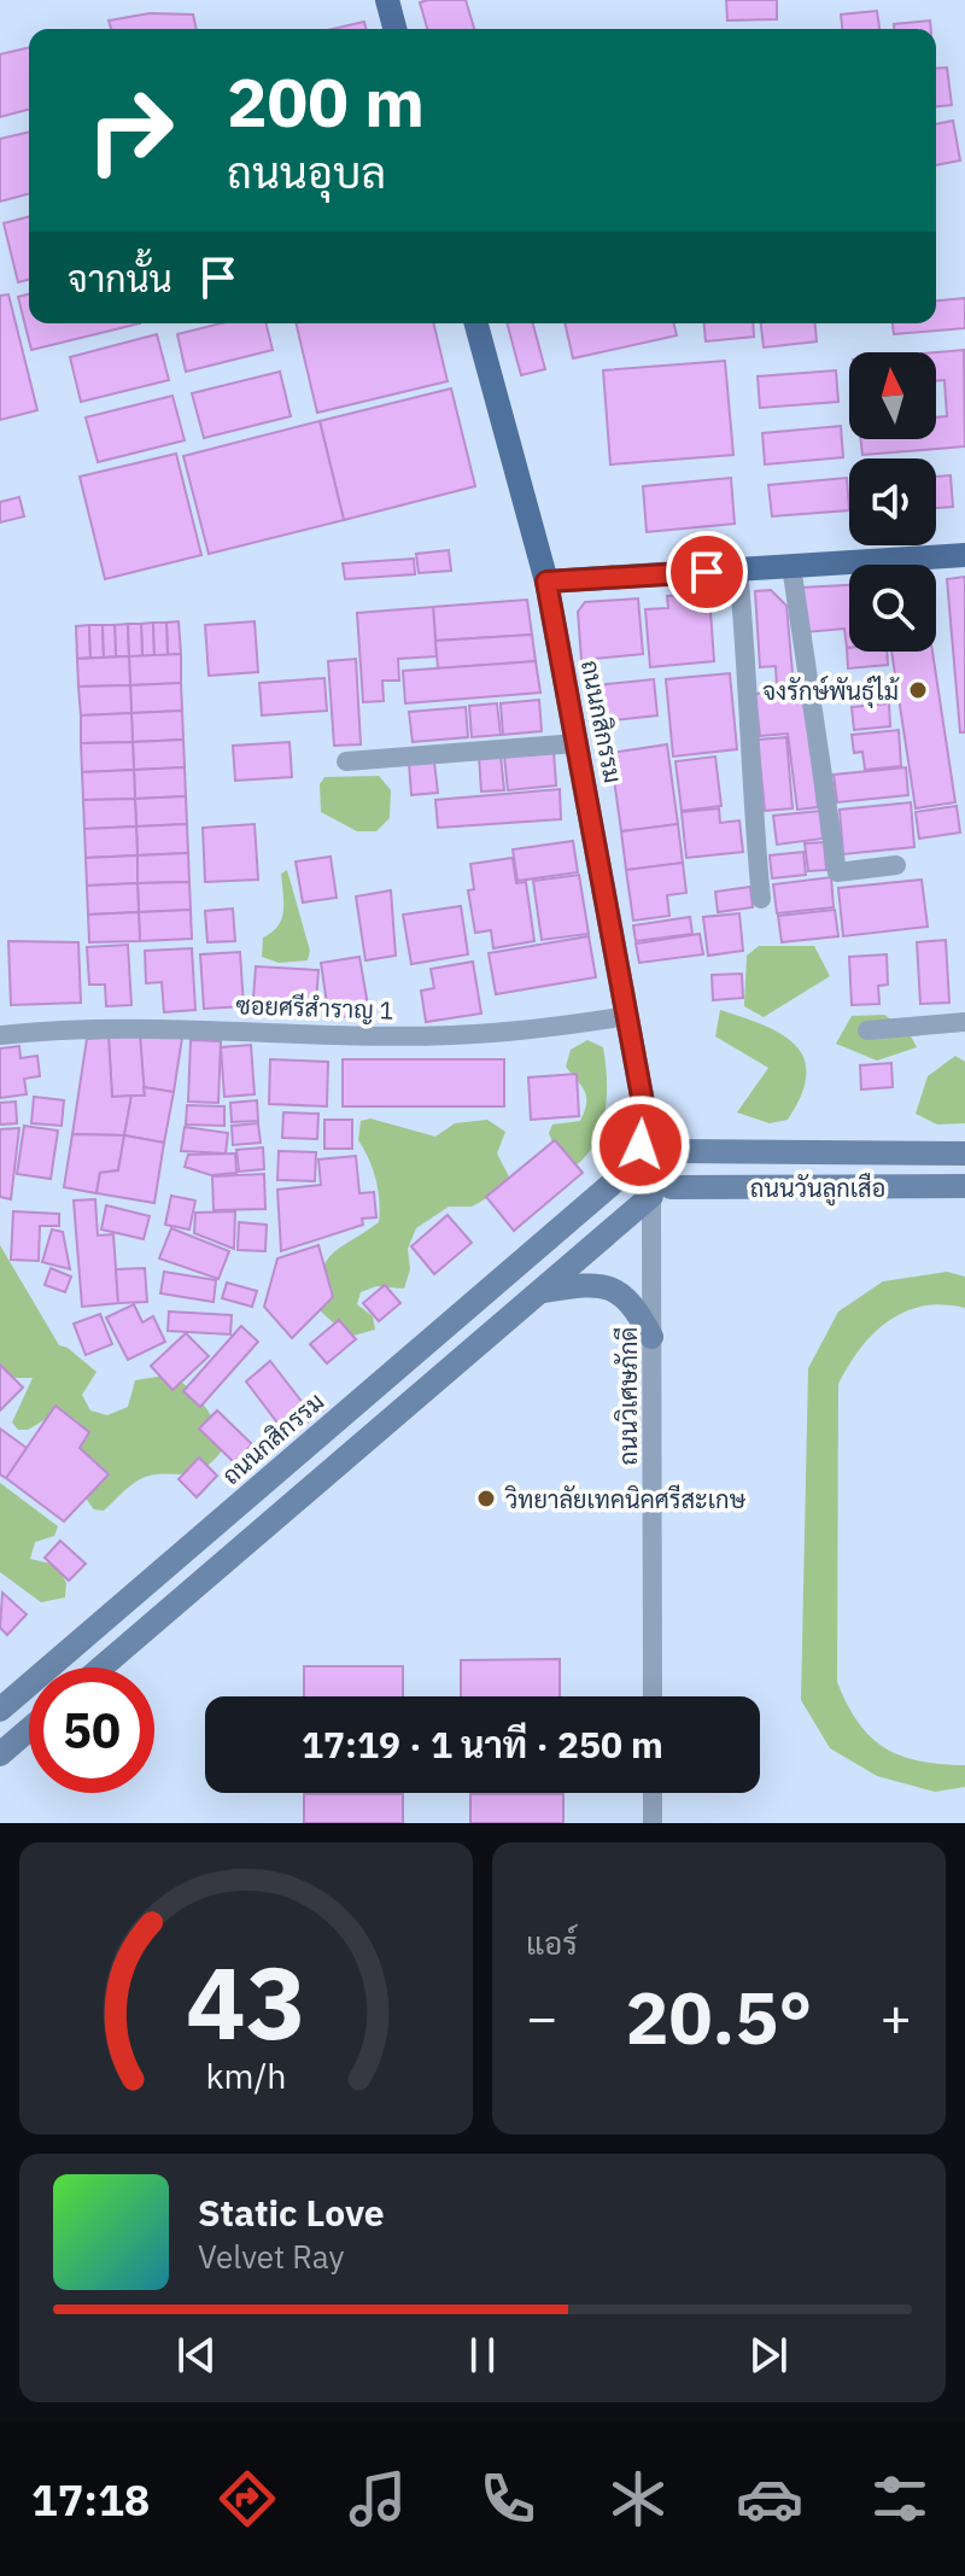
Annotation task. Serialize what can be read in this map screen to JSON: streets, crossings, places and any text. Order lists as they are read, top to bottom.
{
  "streets": {
    "main road": ["ถนนกสิกรรม", "ถนนวันลูกเสือ"],
    "street": ["ซอยศรีสำราญ 1", "ถนนวิเศษภักดี"]
  },
  "crossings": [
    ["ถนนกสิกรรม", "ซอยศรีสำราญ 1"],
    ["ถนนกสิกรรม", "ถนนวันลูกเสือ"],
    ["ถนนกสิกรรม", "ถนนวิเศษภักดี"],
    ["ถนนวันลูกเสือ", "ถนนวิเศษภักดี"]
  ],
  "places": ["จงรักษ์พันธุ์ไม้", "วิทยาลัยเทคนิคศรีสะเกษ"],
  "north": "top",
  "page": {
    "turn": ["200 m", "ถนนอุบล"],
    "then": "จากนั้น",
    "limit": "50",
    "trip": "17:19 · 1 นาที · 250 m",
    "tile": "แอร์",
    "heat": ["−", "20.5°", "+"],
    "song": ["Static Love", "Velvet Ray"],
    "tabs": "17:18",
    "gauge": ["43", "km/h"]
  }
}
